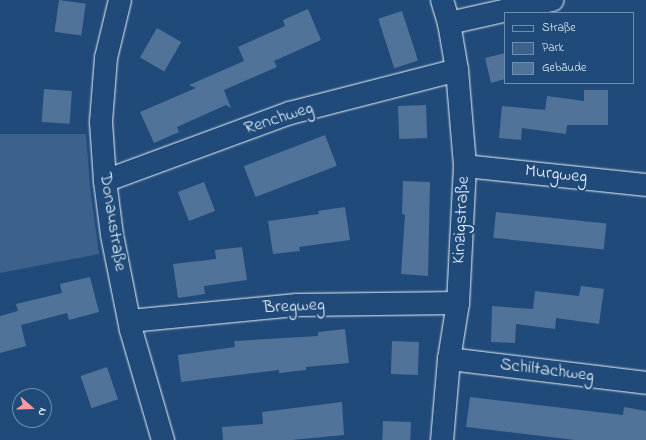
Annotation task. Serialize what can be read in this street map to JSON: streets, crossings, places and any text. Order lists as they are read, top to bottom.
{
  "streets": {
    "street": [
      "Renchweg",
      "Murgweg",
      "Kinzigstraße",
      "Donaustraße",
      "Bregweg",
      "Schiltachweg"
    ]
  },
  "crossings": [
    ["Renchweg", "Kinzigstraße"],
    ["Renchweg", "Donaustraße"],
    ["Murgweg", "Kinzigstraße"],
    ["Kinzigstraße", "Bregweg"],
    ["Kinzigstraße", "Schiltachweg"],
    ["Donaustraße", "Bregweg"]
  ],
  "legend": ["Straße", "Park", "Gebäude"],
  "north": "right"
}
